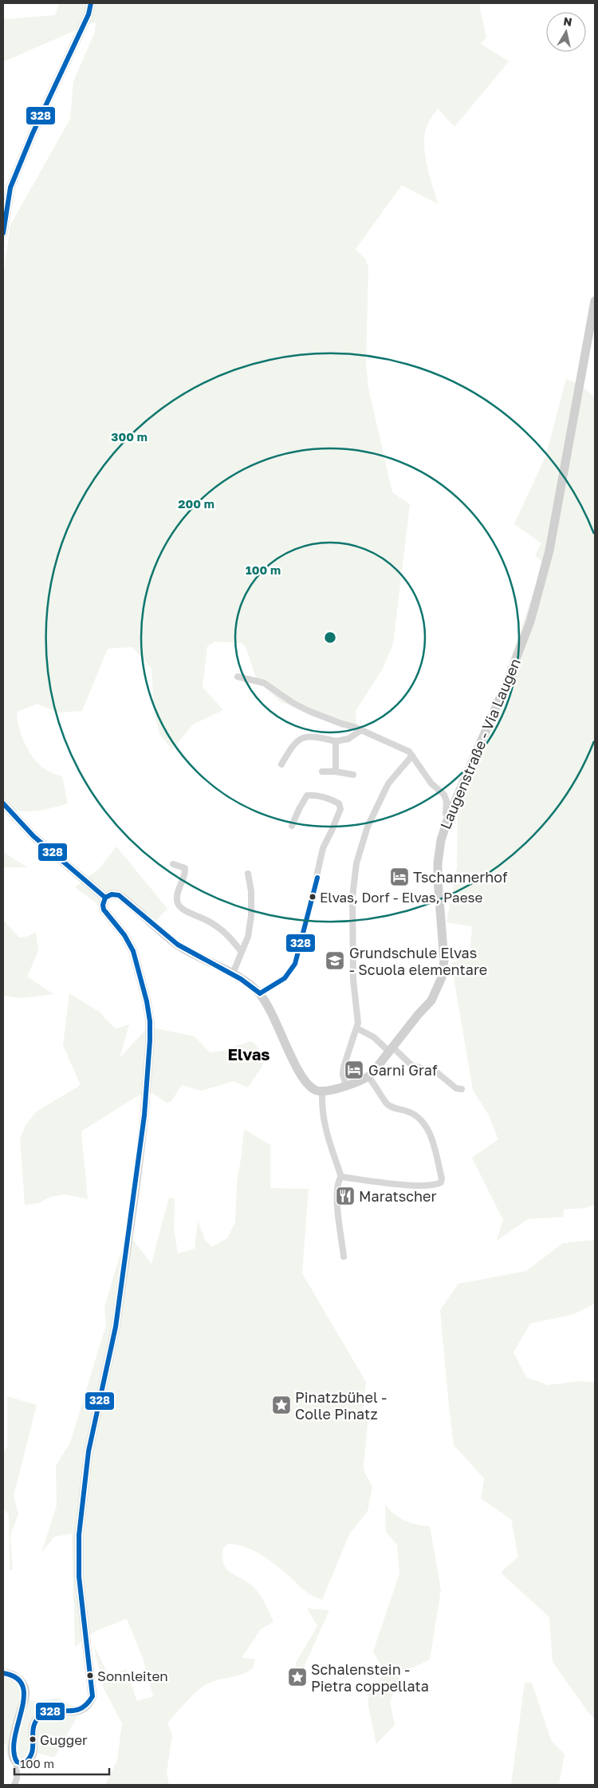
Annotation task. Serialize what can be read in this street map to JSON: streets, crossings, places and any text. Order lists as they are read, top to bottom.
{
  "streets": {
    "street": ["Laugenstraße - Via Laugen"]
  },
  "districts": ["Elvas"],
  "places": {
    "hotel": ["Tschannerhof", "Garni Graf"],
    "other": ["Elvas, Dorf - Elvas, Paese", "Sonnleiten", "Gugger"],
    "school or university": ["Grundschule Elvas - Scuola elementare"],
    "restaurant": ["Maratscher"],
    "place": ["Pinatzbühel - Colle Pinatz", "Schalenstein - Pietra coppellata"]
  },
  "lines": ["transit line 328"],
  "scale_bar": "100 m",
  "north": "top",
  "rings": ["300 m", "200 m", "100 m"]
}
